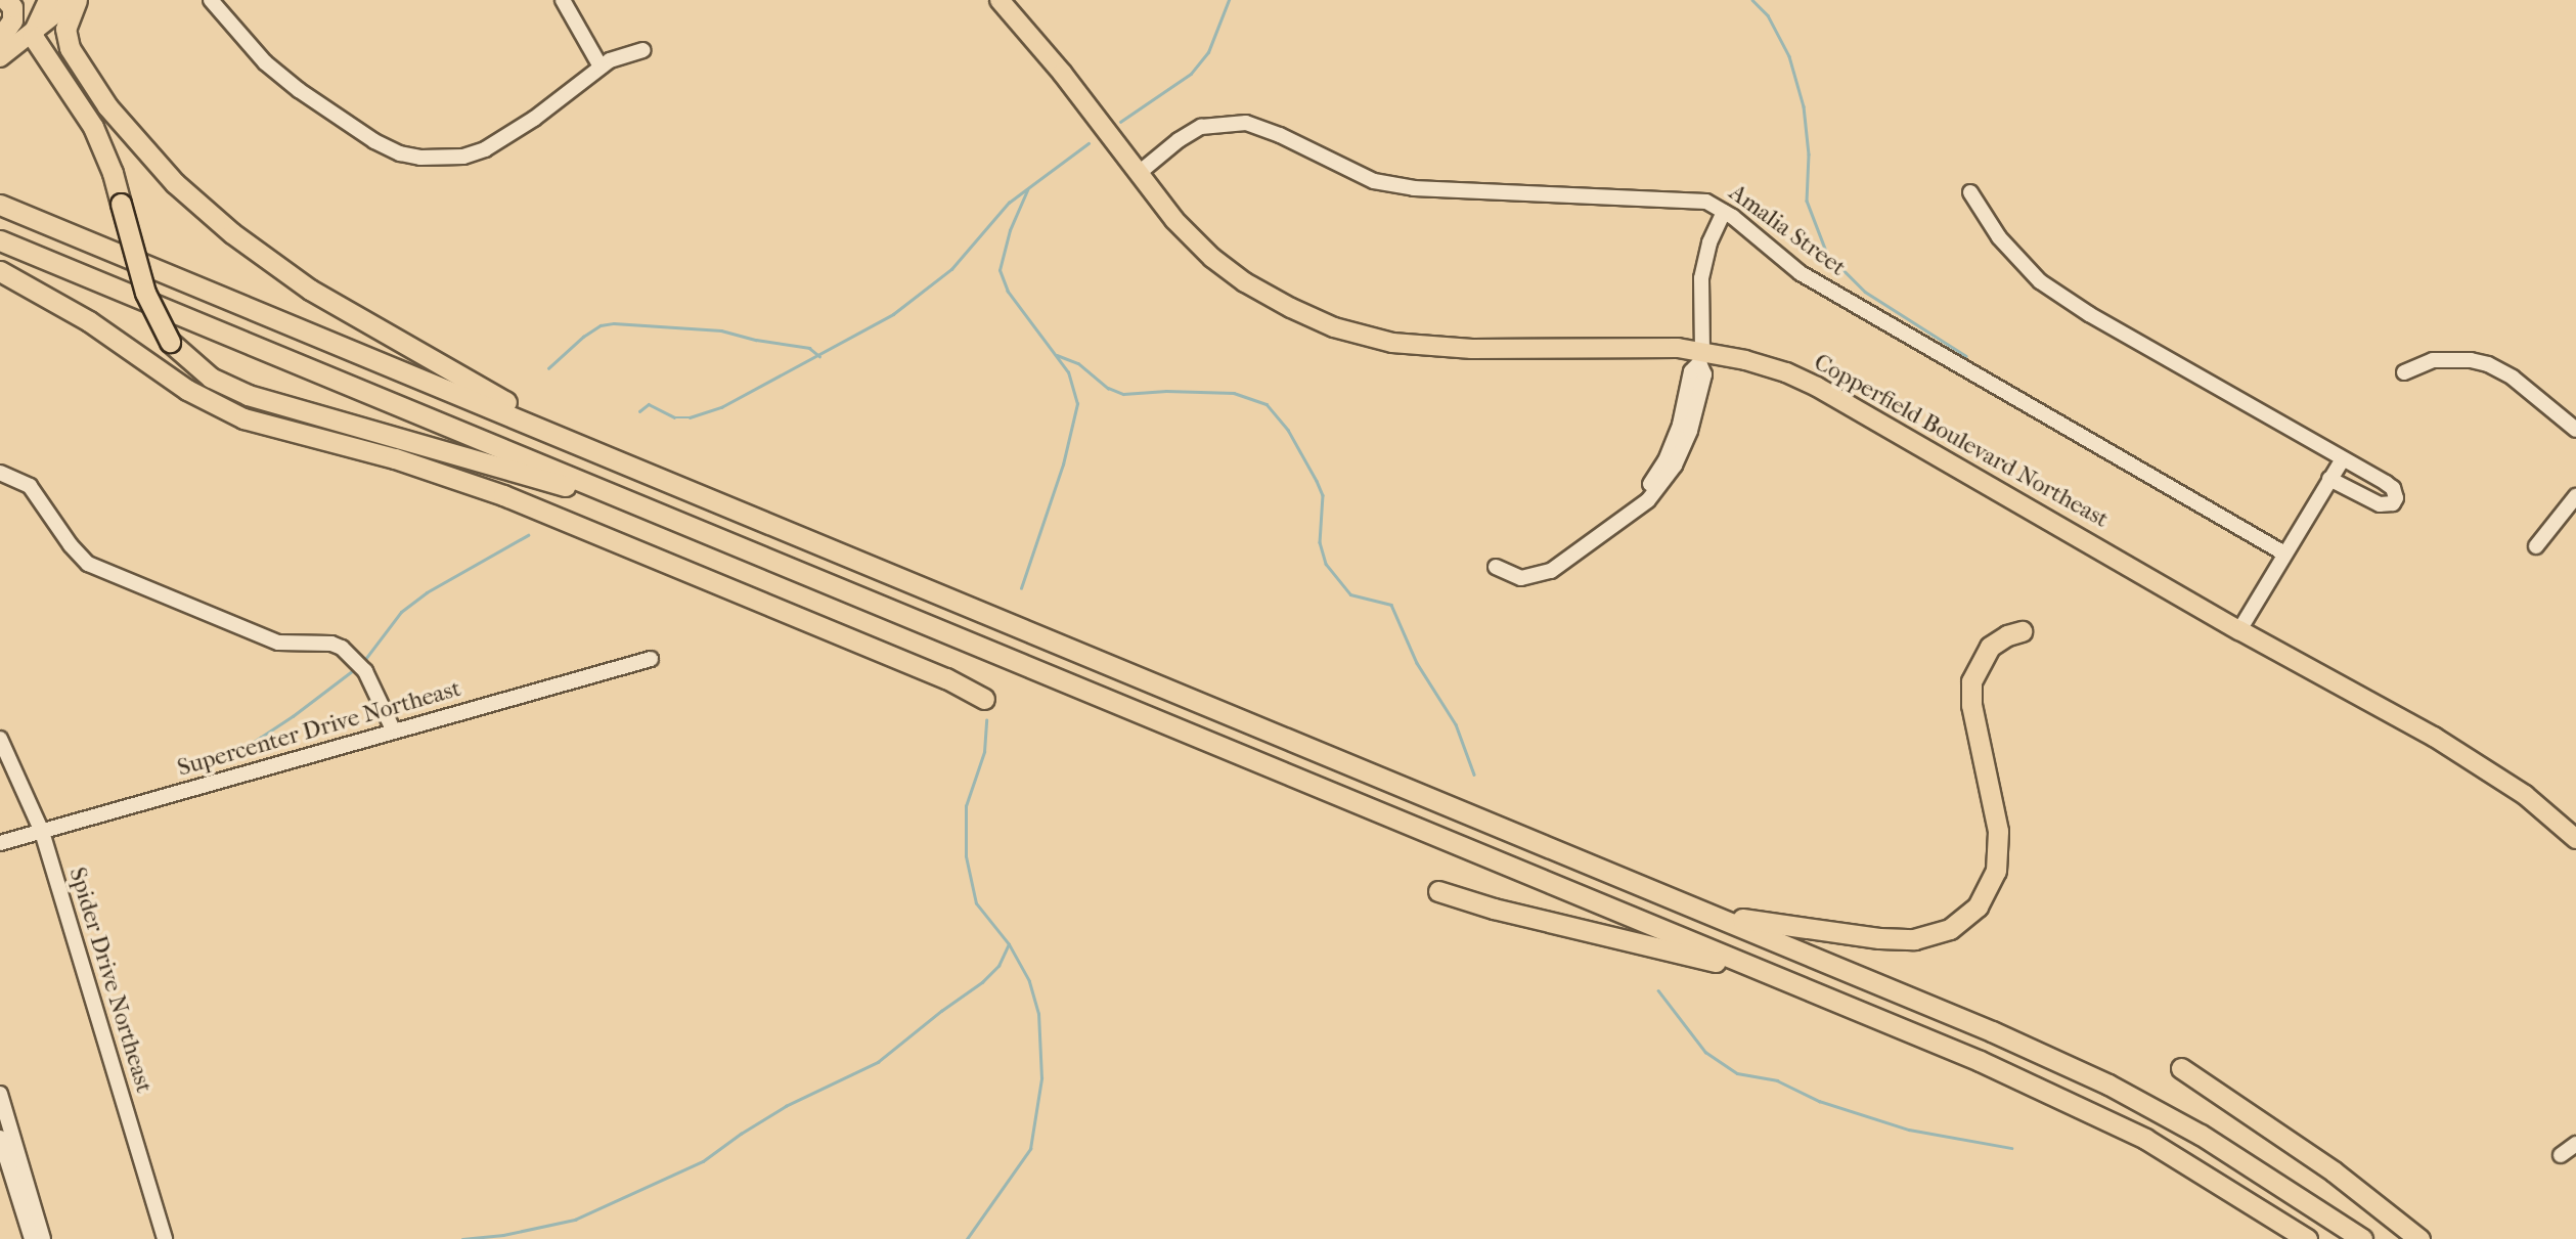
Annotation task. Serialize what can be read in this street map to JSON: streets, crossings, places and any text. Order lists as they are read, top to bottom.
{
  "streets": {
    "main road": ["Copperfield Boulevard Northeast"],
    "street": ["Amalia Street", "Supercenter Drive Northeast", "Spider Drive Northeast"]
  },
  "crossings": [
    ["Amalia Street", "Copperfield Boulevard Northeast"],
    ["Supercenter Drive Northeast", "Spider Drive Northeast"]
  ]
}
